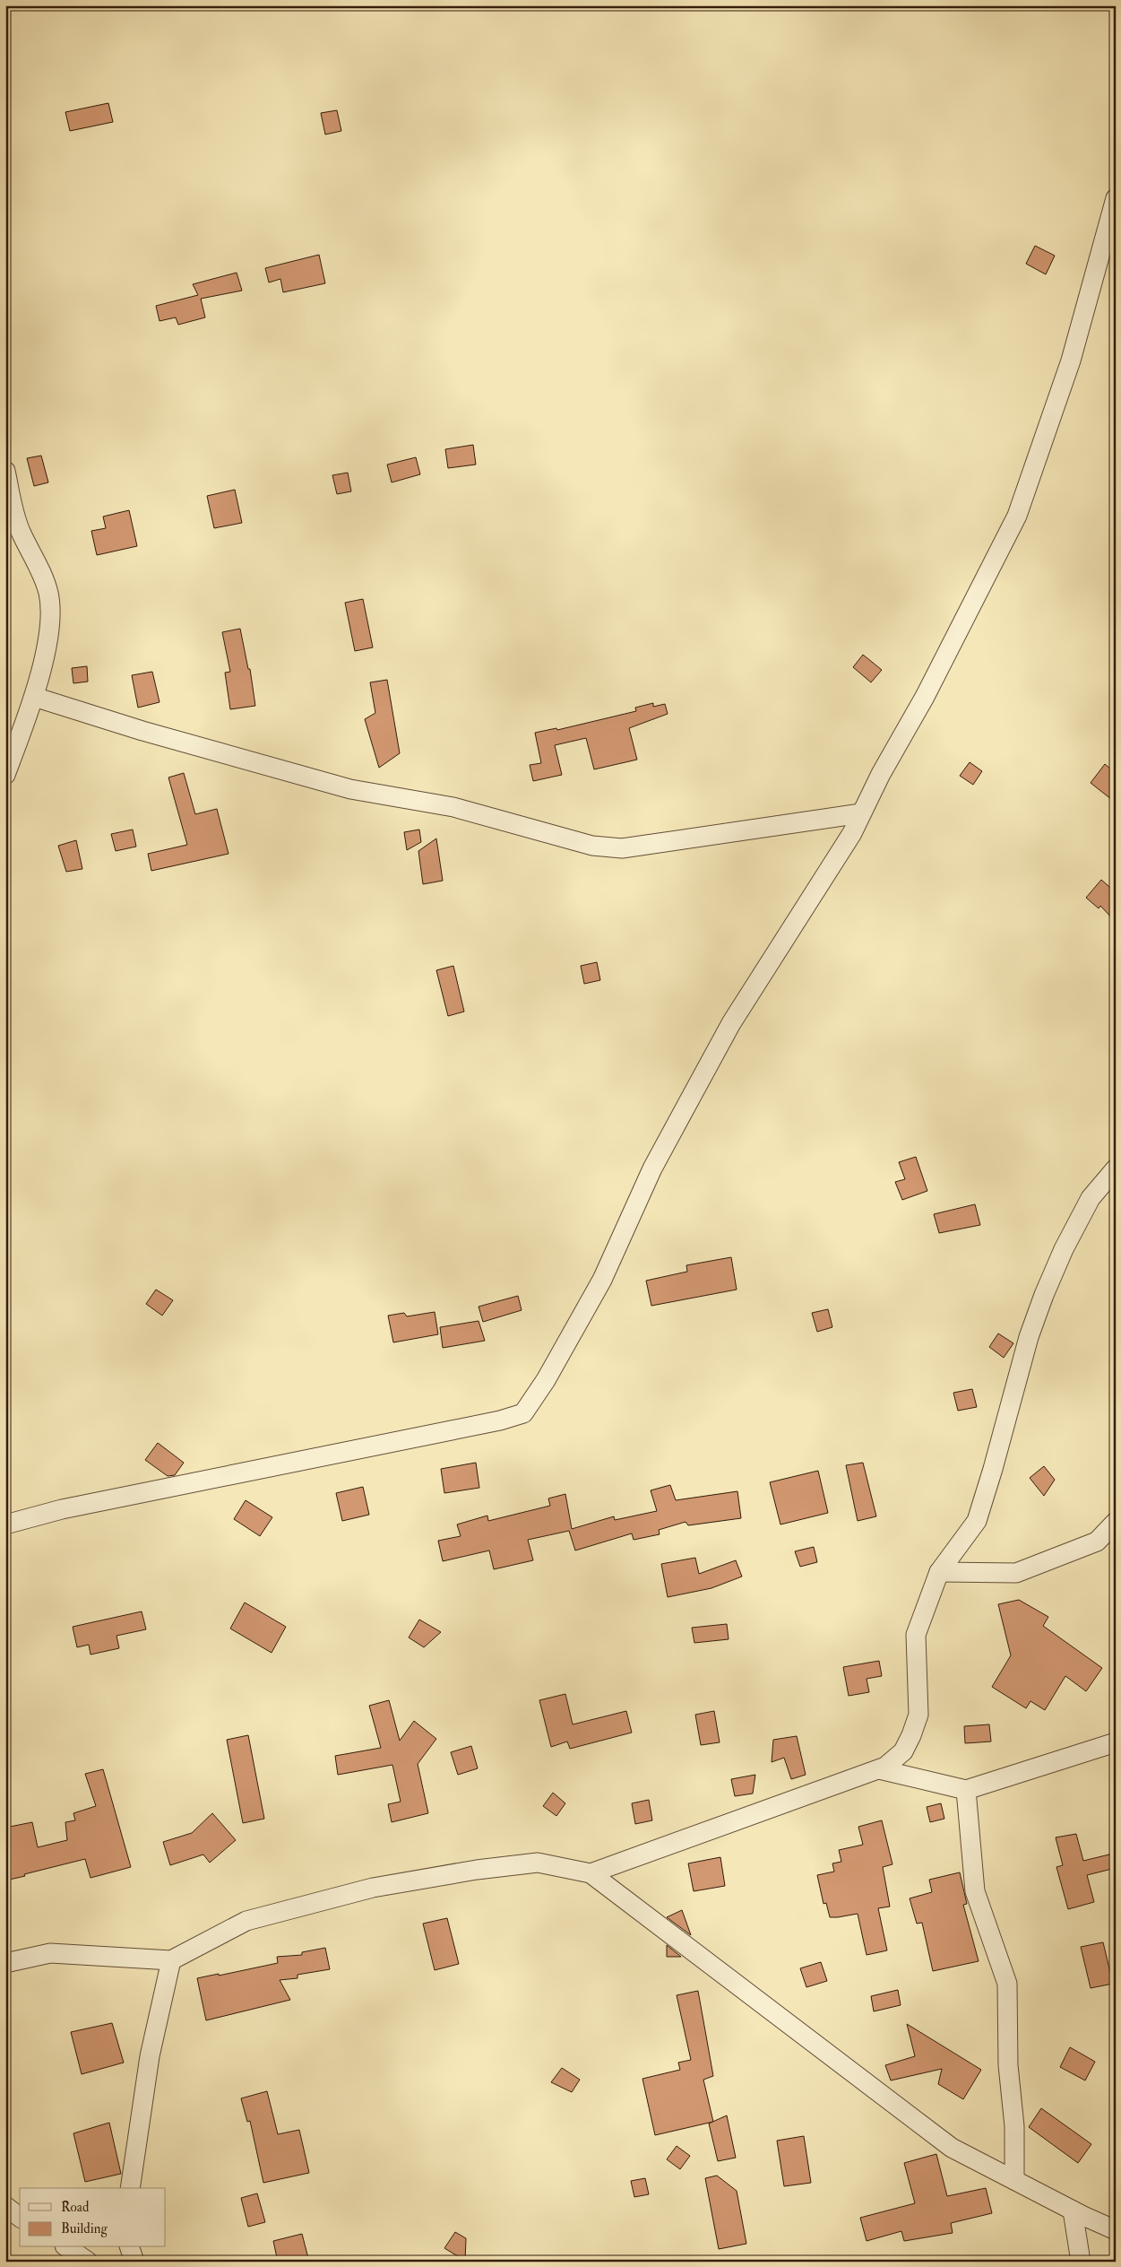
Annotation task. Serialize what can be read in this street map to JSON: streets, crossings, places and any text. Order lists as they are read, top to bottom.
{
  "legend": ["Road", "Building"]
}
